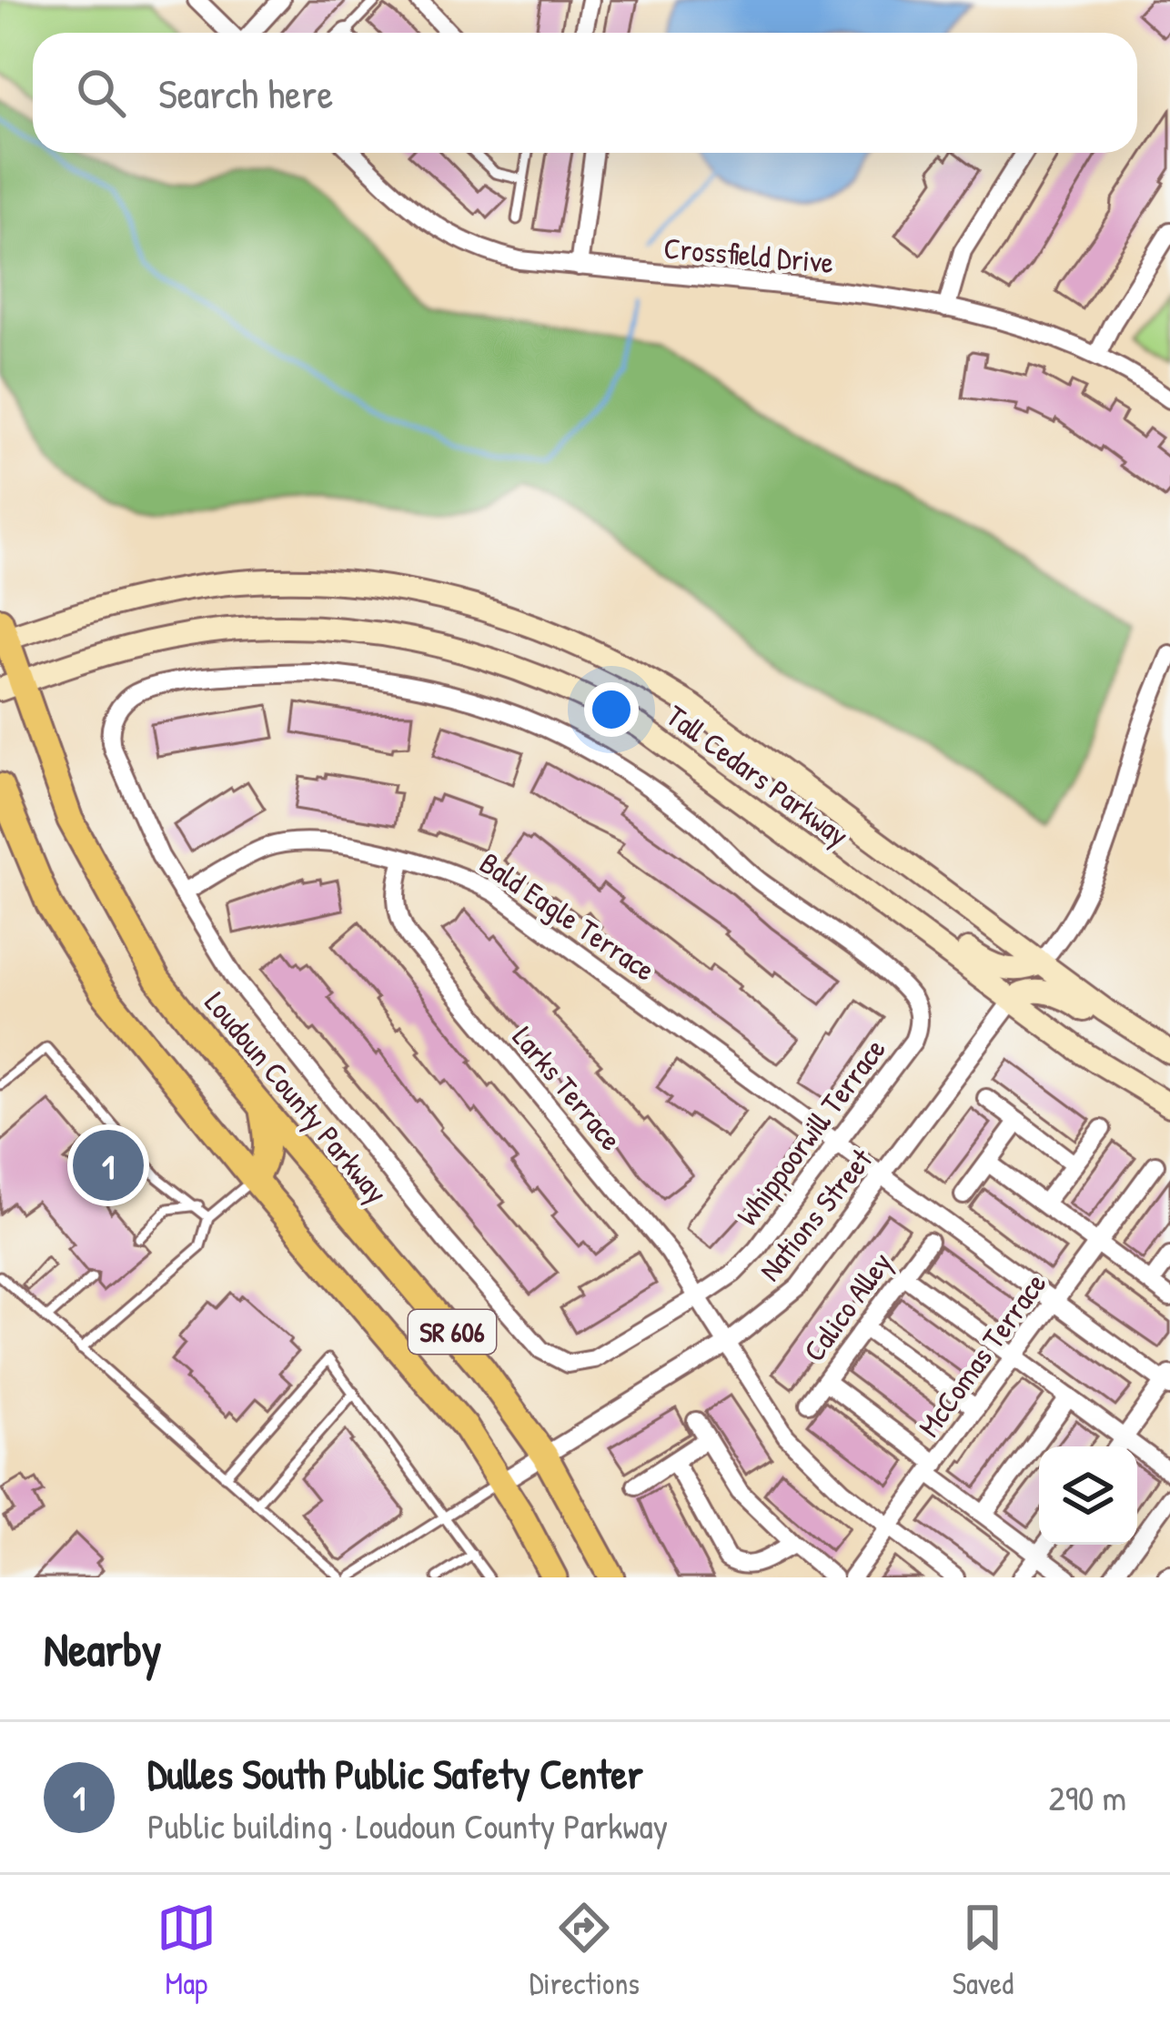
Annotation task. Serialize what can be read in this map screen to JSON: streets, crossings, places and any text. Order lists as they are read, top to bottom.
{
  "streets": {
    "main road": ["Tall Cedars Parkway", "Loudoun County Parkway", "SR 606"],
    "street": [
      "Crossfield Drive",
      "Bald Eagle Terrace",
      "Larks Terrace",
      "Whippoorwill Terrace",
      "Nations Street",
      "Calico Alley",
      "McComas Terrace"
    ]
  },
  "crossings": [
    ["Tall Cedars Parkway", "Loudoun County Parkway"],
    ["Tall Cedars Parkway", "Nations Street"],
    ["Bald Eagle Terrace", "Larks Terrace"],
    ["Bald Eagle Terrace", "Whippoorwill Terrace"],
    ["Bald Eagle Terrace", "Nations Street"],
    ["Bald Eagle Terrace", "McComas Terrace"],
    ["Larks Terrace", "Whippoorwill Terrace"],
    ["Larks Terrace", "Nations Street"],
    ["Larks Terrace", "McComas Terrace"],
    ["Loudoun County Parkway", "Nations Street"],
    ["Nations Street", "SR 606"]
  ],
  "page": {
    "search": "Search here",
    "pins": "1",
    "heading": "Nearby",
    "list": [
      {
        "mark": "1",
        "name": "Dulles South Public Safety Center",
        "note": "Public building · Loudoun County Parkway",
        "value": "290 m"
      }
    ],
    "nav": ["Map", "Directions", "Saved"]
  }
}
